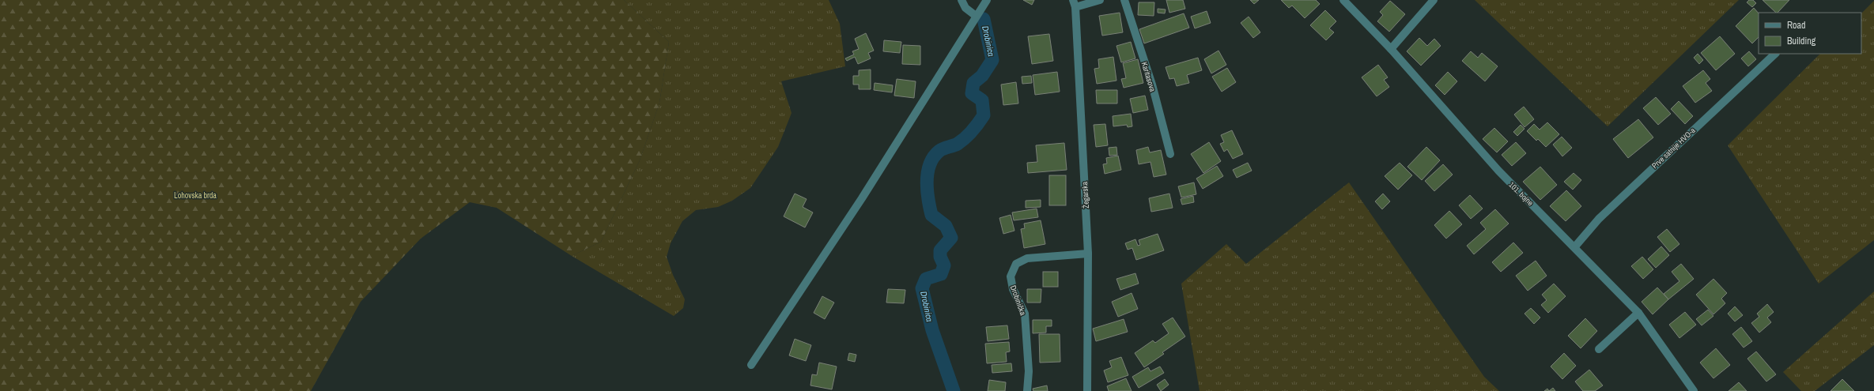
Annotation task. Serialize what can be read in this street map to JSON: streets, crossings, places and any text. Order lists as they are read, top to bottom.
{
  "streets": {
    "street": [
      "Karitasova",
      "Prve satnije HVO-a",
      "101. bojne",
      "Žegarska",
      "Drobinička"
    ]
  },
  "crossings": [
    ["Prve satnije HVO-a", "101. bojne"],
    ["Žegarska", "Drobinička"]
  ],
  "water": ["Drobinica"],
  "parks": ["Lohovska brda"],
  "legend": ["Road", "Building"]
}
